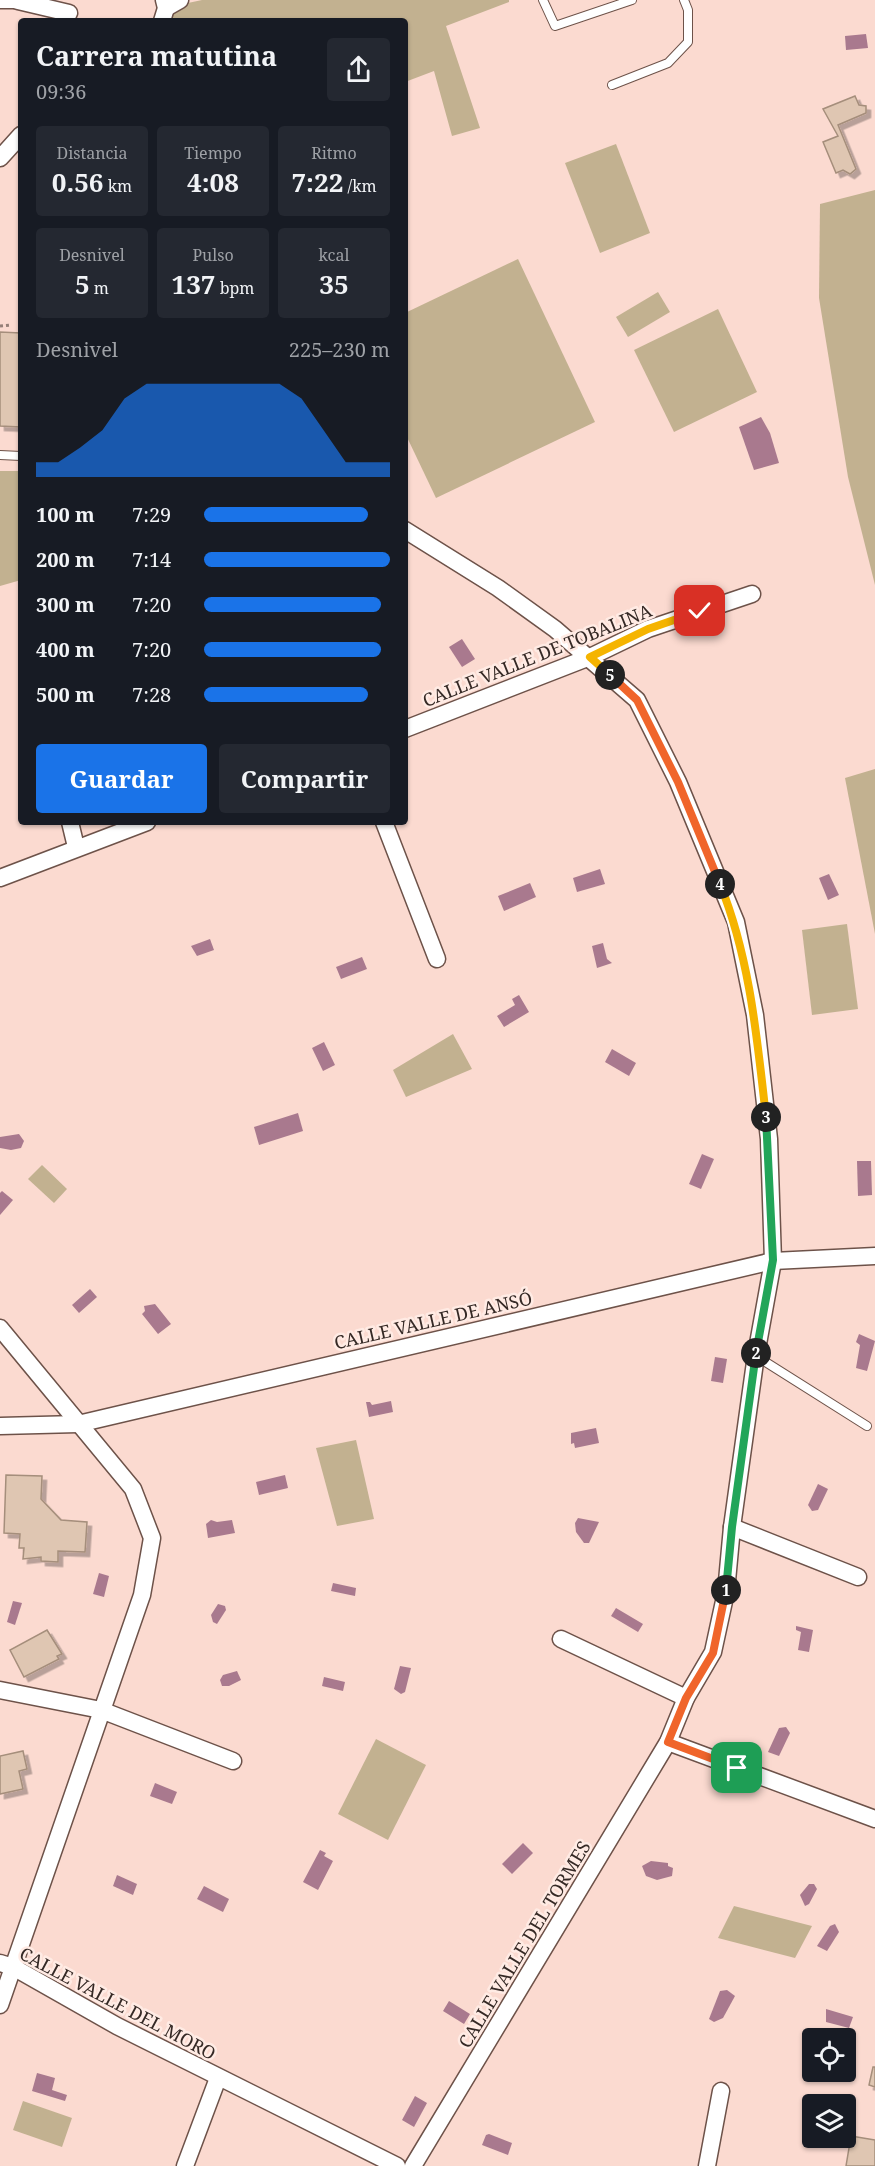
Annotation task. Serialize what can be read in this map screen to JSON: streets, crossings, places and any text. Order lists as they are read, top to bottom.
{
  "streets": {
    "street": [
      "CALLE VALLE DE TOBALINA",
      "CALLE VALLE DE ANSÓ",
      "CALLE VALLE DEL TORMES",
      "CALLE VALLE DEL MORO"
    ]
  },
  "crossings": [
    ["CALLE VALLE DE TOBALINA", "CALLE VALLE DEL TORMES"],
    ["CALLE VALLE DE ANSÓ", "CALLE VALLE DEL TORMES"]
  ],
  "page": {
    "heading": ["Carrera matutina", "09:36"],
    "stats": [
      ["Distancia", "0.56 km"],
      ["Tiempo", "4:08"],
      ["Ritmo", "7:22 /km"],
      ["Desnivel", "5 m"],
      ["Pulso", "137 bpm"],
      ["kcal", "35"]
    ],
    "chart": ["Desnivel", "225–230 m"],
    "list": [
      {
        "name": "100 m",
        "note": "7:29"
      },
      {
        "name": "200 m",
        "note": "7:14"
      },
      {
        "name": "300 m",
        "note": "7:20"
      },
      {
        "name": "400 m",
        "note": "7:20"
      },
      {
        "name": "500 m",
        "note": "7:28"
      }
    ],
    "pins": [
      "5",
      "4",
      "3",
      "2",
      "1"
    ],
    "buttons": ["Guardar", "Compartir"]
  }
}
